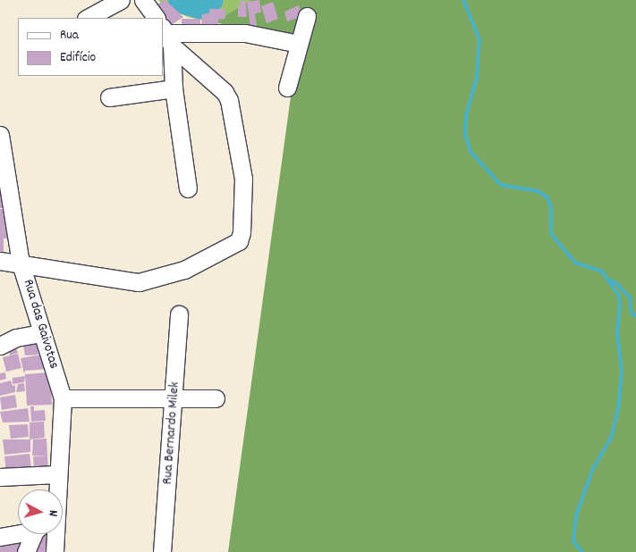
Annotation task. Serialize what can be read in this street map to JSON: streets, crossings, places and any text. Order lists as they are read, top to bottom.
{
  "streets": {
    "street": ["Rua das Gaivotas", "Rua Bernardo Milek"]
  },
  "legend": ["Rua", "Edifício"],
  "north": "right"
}
